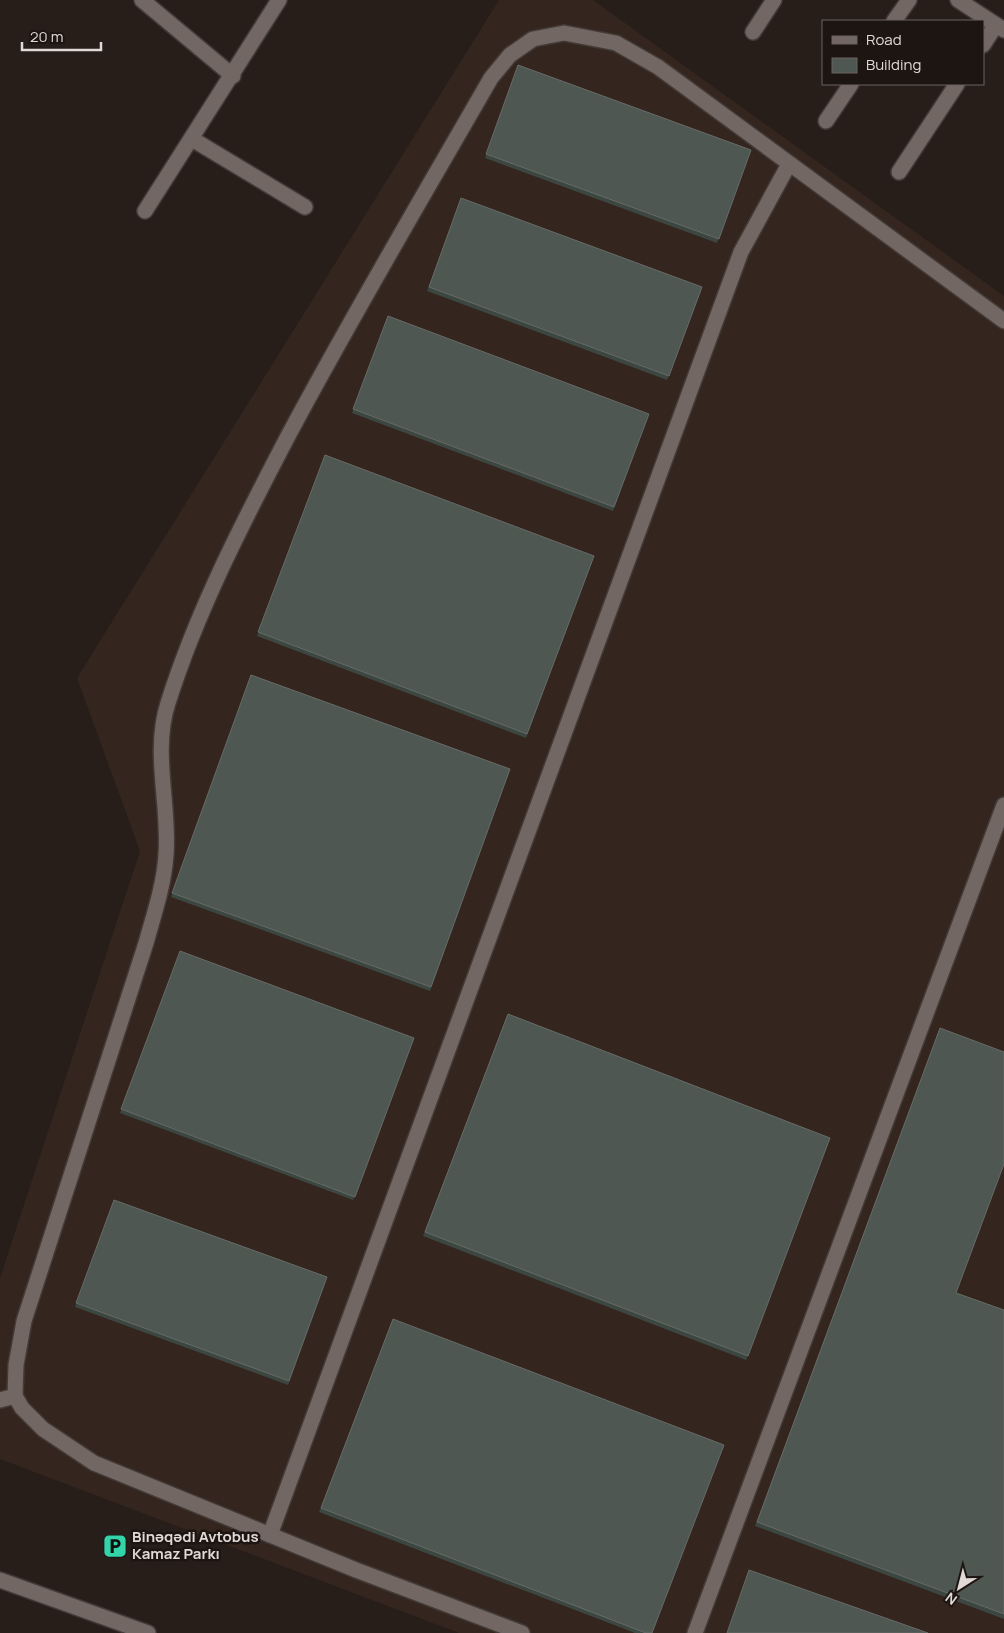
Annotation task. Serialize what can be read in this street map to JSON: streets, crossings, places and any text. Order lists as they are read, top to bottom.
{
  "places": {
    "parking": ["Binəqədi Avtobus Kamaz Parkı"]
  },
  "legend": ["Road", "Building"],
  "scale_bar": "20 m",
  "north": "bottom left"
}
